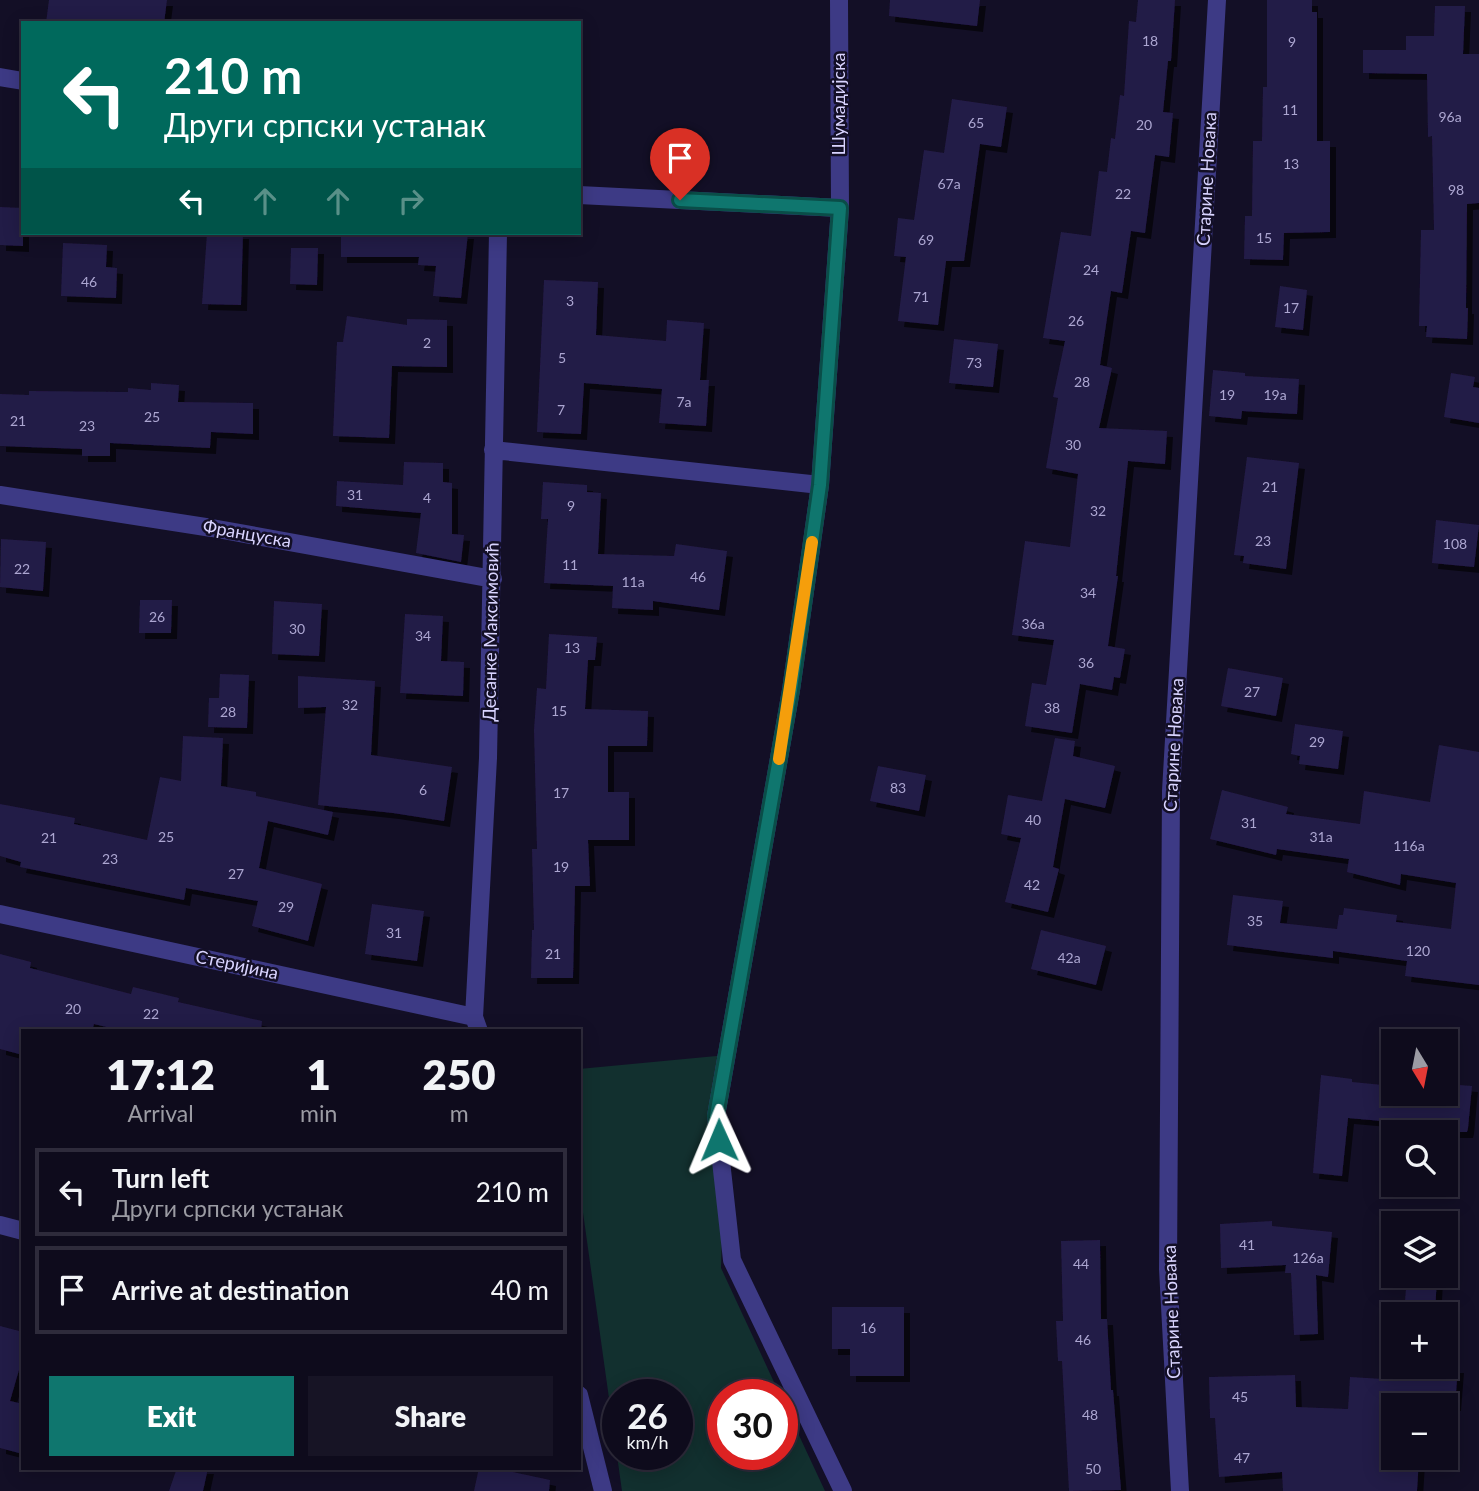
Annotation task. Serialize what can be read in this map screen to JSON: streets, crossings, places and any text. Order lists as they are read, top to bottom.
{
  "streets": {
    "street": [
      "Шумадијска",
      "Старине Новака",
      "Француска",
      "Десанке Максимовић",
      "Стеријина"
    ]
  },
  "crossings": [
    ["Француска", "Десанке Максимовић"],
    ["Десанке Максимовић", "Стеријина"]
  ],
  "house_numbers": [
    "18",
    "9",
    "11",
    "96a",
    "65",
    "20",
    "13",
    "67a",
    "98",
    "22",
    "15",
    "69",
    "24",
    "46",
    "71",
    "3",
    "17",
    "26",
    "2",
    "5",
    "73",
    "28",
    "19",
    "19a",
    "7a",
    "7",
    "25",
    "21",
    "23",
    "30",
    "21",
    "31",
    "4",
    "9",
    "32",
    "23",
    "108",
    "11",
    "22",
    "46",
    "11a",
    "34",
    "26",
    "36a",
    "30",
    "34",
    "13",
    "36",
    "27",
    "32",
    "38",
    "15",
    "28",
    "29",
    "83",
    "6",
    "17",
    "40",
    "31",
    "25",
    "31a",
    "21",
    "116a",
    "23",
    "19",
    "27",
    "42",
    "29",
    "35",
    "31",
    "120",
    "21",
    "42a",
    "20",
    "22",
    "41",
    "126a",
    "44",
    "16",
    "46",
    "45",
    "48",
    "47",
    "50"
  ],
  "north": "bottom",
  "page": {
    "turn": ["210 m", "Други српски устанак"],
    "map_buttons": ["+", "−"],
    "eta": [
      "17:12",
      "Arrival",
      "1",
      "min",
      "250",
      "m"
    ],
    "list": [
      {
        "name": "Turn left",
        "note": "Други српски устанак",
        "value": "210 m"
      },
      {
        "name": "Arrive at destination",
        "value": "40 m"
      }
    ],
    "buttons": ["Exit", "Share"],
    "speed": "26 km/h",
    "limit": "30"
  }
}
